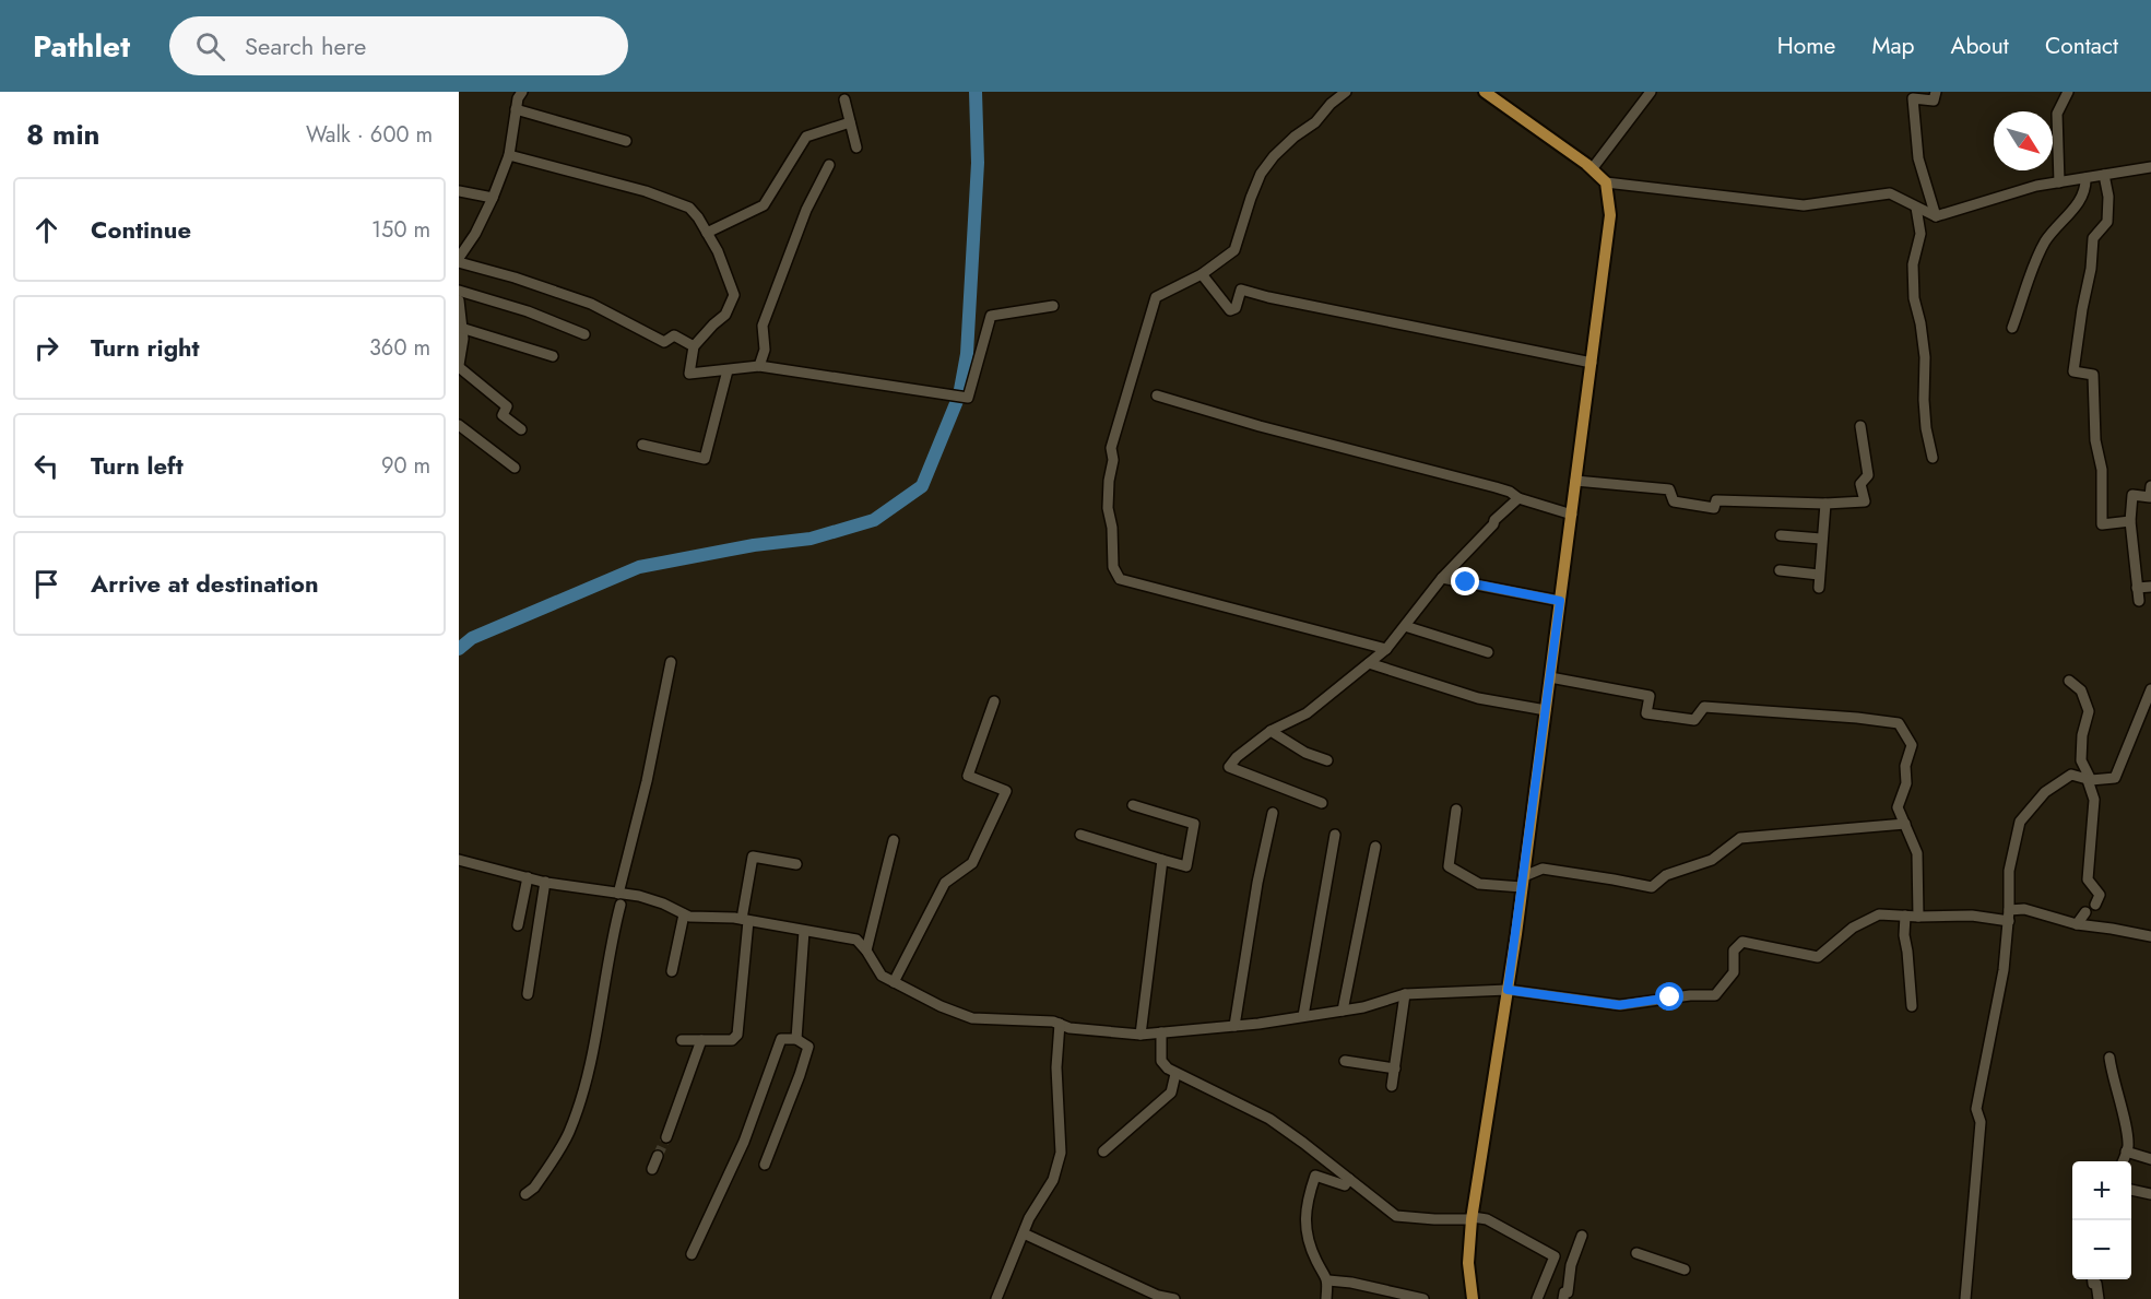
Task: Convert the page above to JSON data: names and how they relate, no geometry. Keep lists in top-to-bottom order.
{
  "north": "bottom right",
  "page": {
    "header": "Pathlet",
    "search": "Search here",
    "nav": [
      "Home",
      "Map",
      "About",
      "Contact"
    ],
    "heading": ["8 min", "Walk · 600 m"],
    "list": [
      ["Continue", "150 m"],
      ["Turn right", "360 m"],
      ["Turn left", "90 m"],
      "Arrive at destination"
    ],
    "map_buttons": ["+", "−"]
  }
}
